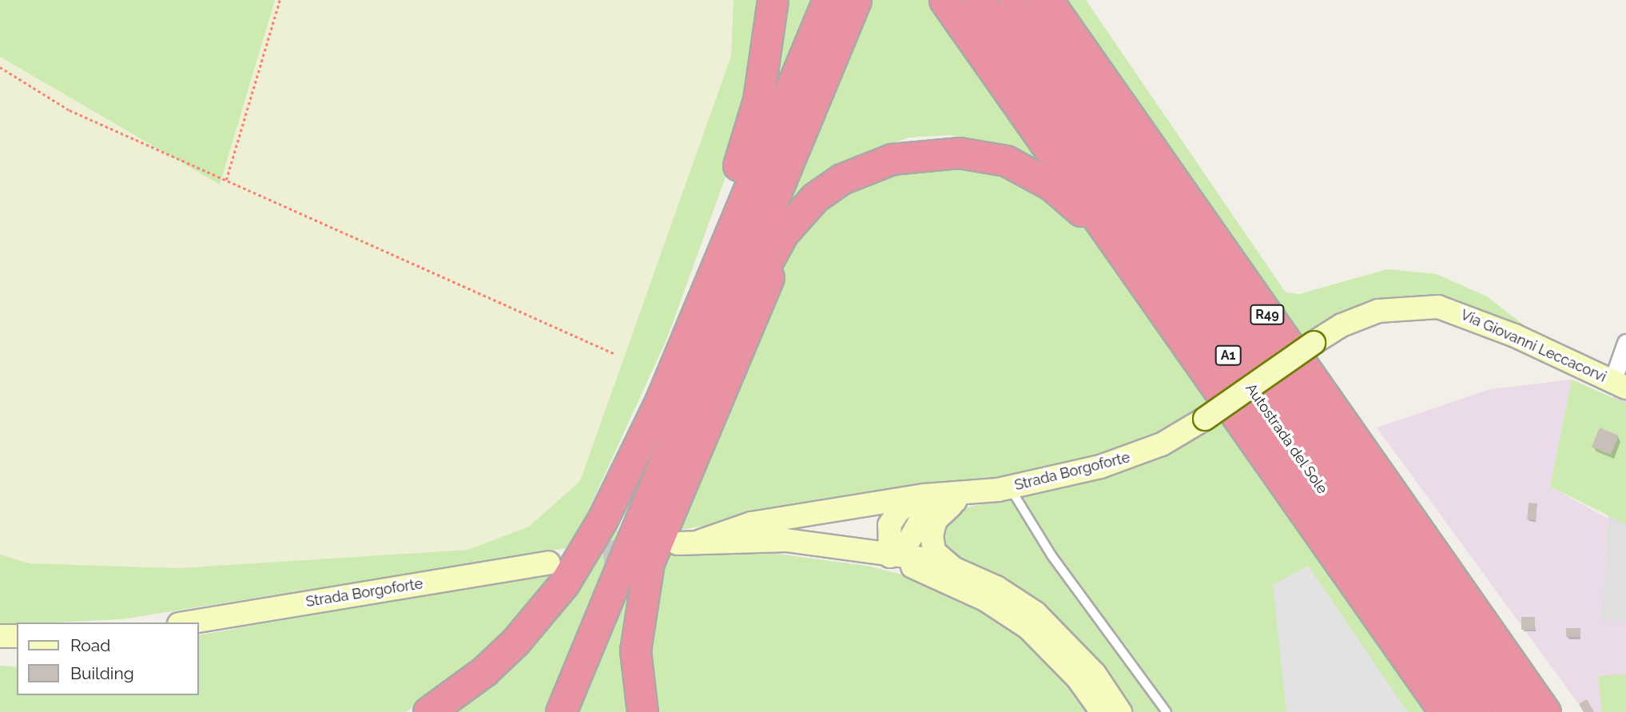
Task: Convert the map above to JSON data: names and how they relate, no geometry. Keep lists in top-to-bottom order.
{
  "streets": {
    "highway": ["R49", "A1", "Autostrada del Sole"],
    "street": ["Via Giovanni Leccacorvi", "Strada Borgoforte"]
  },
  "crossings": [
    ["Via Giovanni Leccacorvi", "Strada Borgoforte"]
  ],
  "legend": ["Road", "Building"]
}
